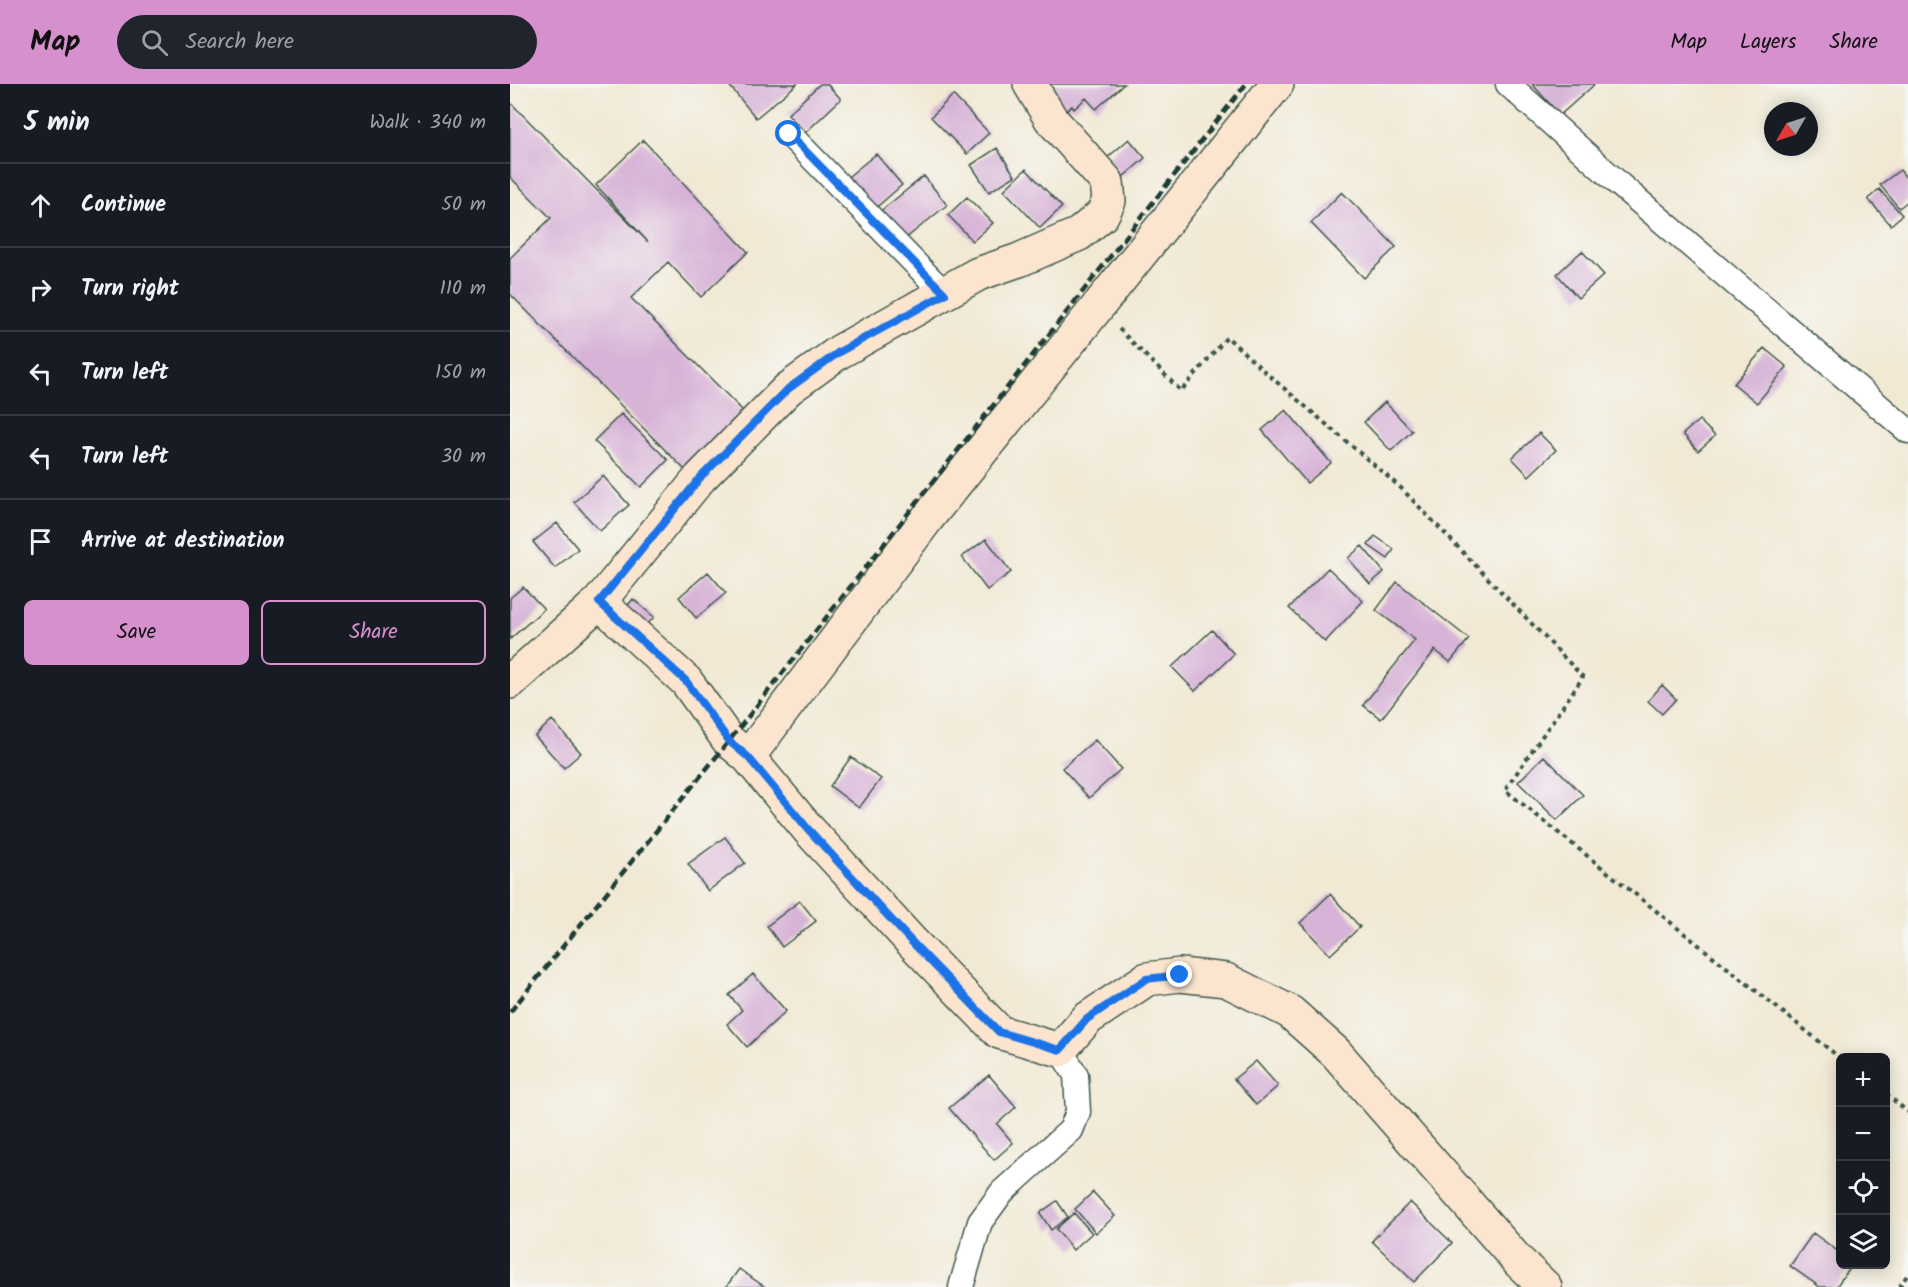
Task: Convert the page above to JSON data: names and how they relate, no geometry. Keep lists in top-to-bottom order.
{
  "north": "bottom left",
  "page": {
    "header": "Map",
    "search": "Search here",
    "nav": ["Map", "Layers", "Share"],
    "heading": ["5 min", "Walk · 340 m"],
    "list": [
      ["Continue", "50 m"],
      ["Turn right", "110 m"],
      ["Turn left", "150 m"],
      ["Turn left", "30 m"],
      "Arrive at destination"
    ],
    "buttons": ["Save", "Share"],
    "map_buttons": ["+", "−"]
  }
}
